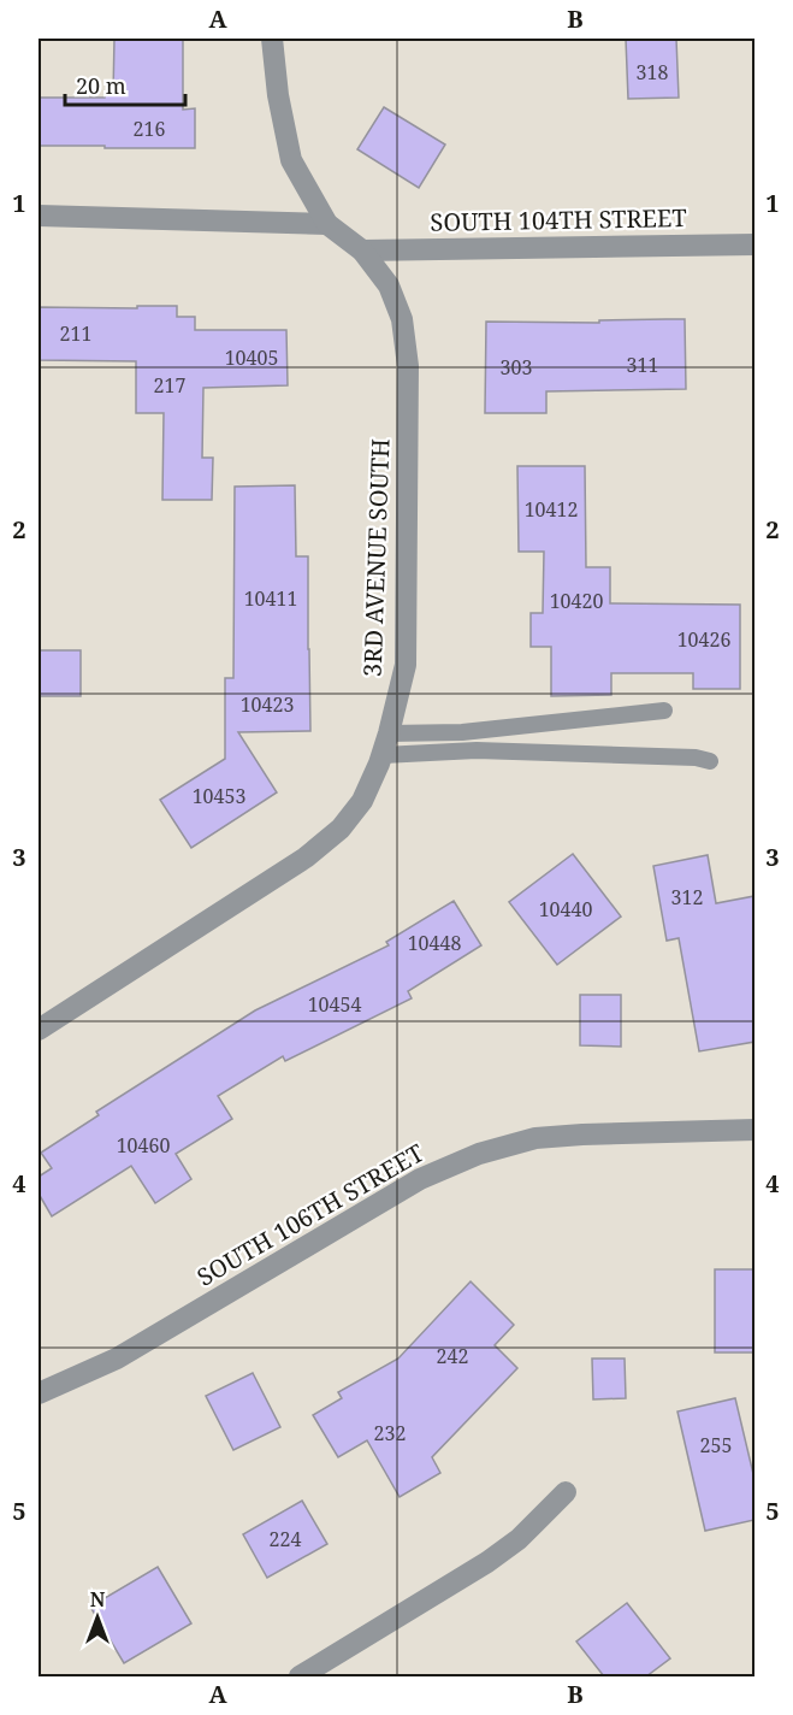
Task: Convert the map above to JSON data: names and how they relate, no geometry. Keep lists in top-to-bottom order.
{
  "streets": {
    "street": ["SOUTH 104TH STREET", "3RD AVENUE SOUTH", "SOUTH 106TH STREET"]
  },
  "crossings": [
    ["SOUTH 104TH STREET", "3RD AVENUE SOUTH"]
  ],
  "house_numbers": [
    "318",
    "216",
    "211",
    "10405",
    "311",
    "303",
    "217",
    "10412",
    "10411",
    "10420",
    "10426",
    "10423",
    "10453",
    "312",
    "10440",
    "10448",
    "10454",
    "10460",
    "242",
    "232",
    "255",
    "224"
  ],
  "scale_bar": "20 m",
  "north": "top",
  "grid": {
    "columns": ["A", "B"],
    "rows": [
      "1",
      "2",
      "3",
      "4",
      "5"
    ]
  }
}
